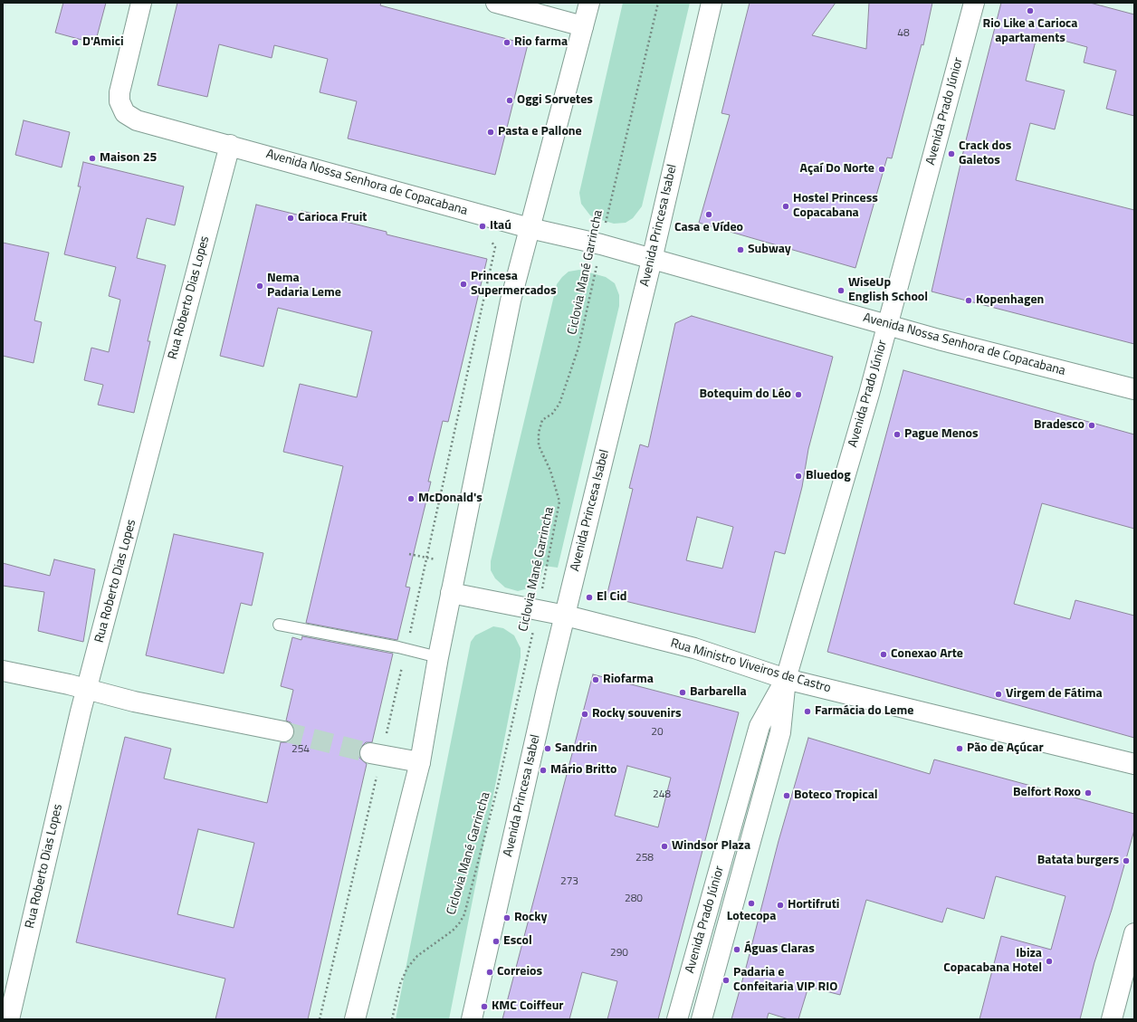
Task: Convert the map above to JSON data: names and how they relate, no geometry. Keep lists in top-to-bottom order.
{
  "streets": {
    "main road": [
      "Avenida Prado Júnior",
      "Avenida Nossa Senhora de Copacabana",
      "Avenida Princesa Isabel",
      "Rua Roberto Dias Lopes",
      "Rua Ministro Viveiros de Castro"
    ],
    "path": ["Ciclovia Mané Garrincha"]
  },
  "crossings": [
    ["Avenida Prado Júnior", "Avenida Nossa Senhora de Copacabana"],
    ["Avenida Prado Júnior", "Rua Ministro Viveiros de Castro"],
    ["Avenida Nossa Senhora de Copacabana", "Avenida Princesa Isabel"],
    ["Avenida Nossa Senhora de Copacabana", "Ciclovia Mané Garrincha"],
    ["Avenida Nossa Senhora de Copacabana", "Rua Roberto Dias Lopes"],
    ["Avenida Princesa Isabel", "Rua Ministro Viveiros de Castro"],
    ["Ciclovia Mané Garrincha", "Rua Ministro Viveiros de Castro"]
  ],
  "places": [
    "Rio Like a Carioca apartaments",
    "D'Amici",
    "Rio farma",
    "Oggi Sorvetes",
    "Pasta e Pallone",
    "Crack dos Galetos",
    "Maison 25",
    "Açaí Do Norte",
    "Hostel Princess Copacabana",
    "Casa e Vídeo",
    "Carioca Fruit",
    "Itaú",
    "Subway",
    "Princesa Supermercados",
    "Nema Padaria Leme",
    "WiseUp English School",
    "Kopenhagen",
    "Botequim do Léo",
    "Bradesco",
    "Pague Menos",
    "Bluedog",
    "McDonald's",
    "El Cid",
    "Conexao Arte",
    "Riofarma",
    "Barbarella",
    "Virgem de Fátima",
    "Farmácia do Leme",
    "Rocky souvenirs",
    "Sandrin",
    "Pão de Açúcar",
    "Mário Britto",
    "Belfort Roxo",
    "Boteco Tropical",
    "Windsor Plaza",
    "Batata burgers",
    "Lotecopa",
    "Hortifruti",
    "Rocky",
    "Escol",
    "Águas Claras",
    "Ibiza Copacabana Hotel",
    "Correios",
    "Padaria e Confeitaria VIP RIO",
    "KMC Coiffeur"
  ],
  "house_numbers": [
    "48",
    "20",
    "254",
    "248",
    "258",
    "273",
    "280",
    "290"
  ]
}
